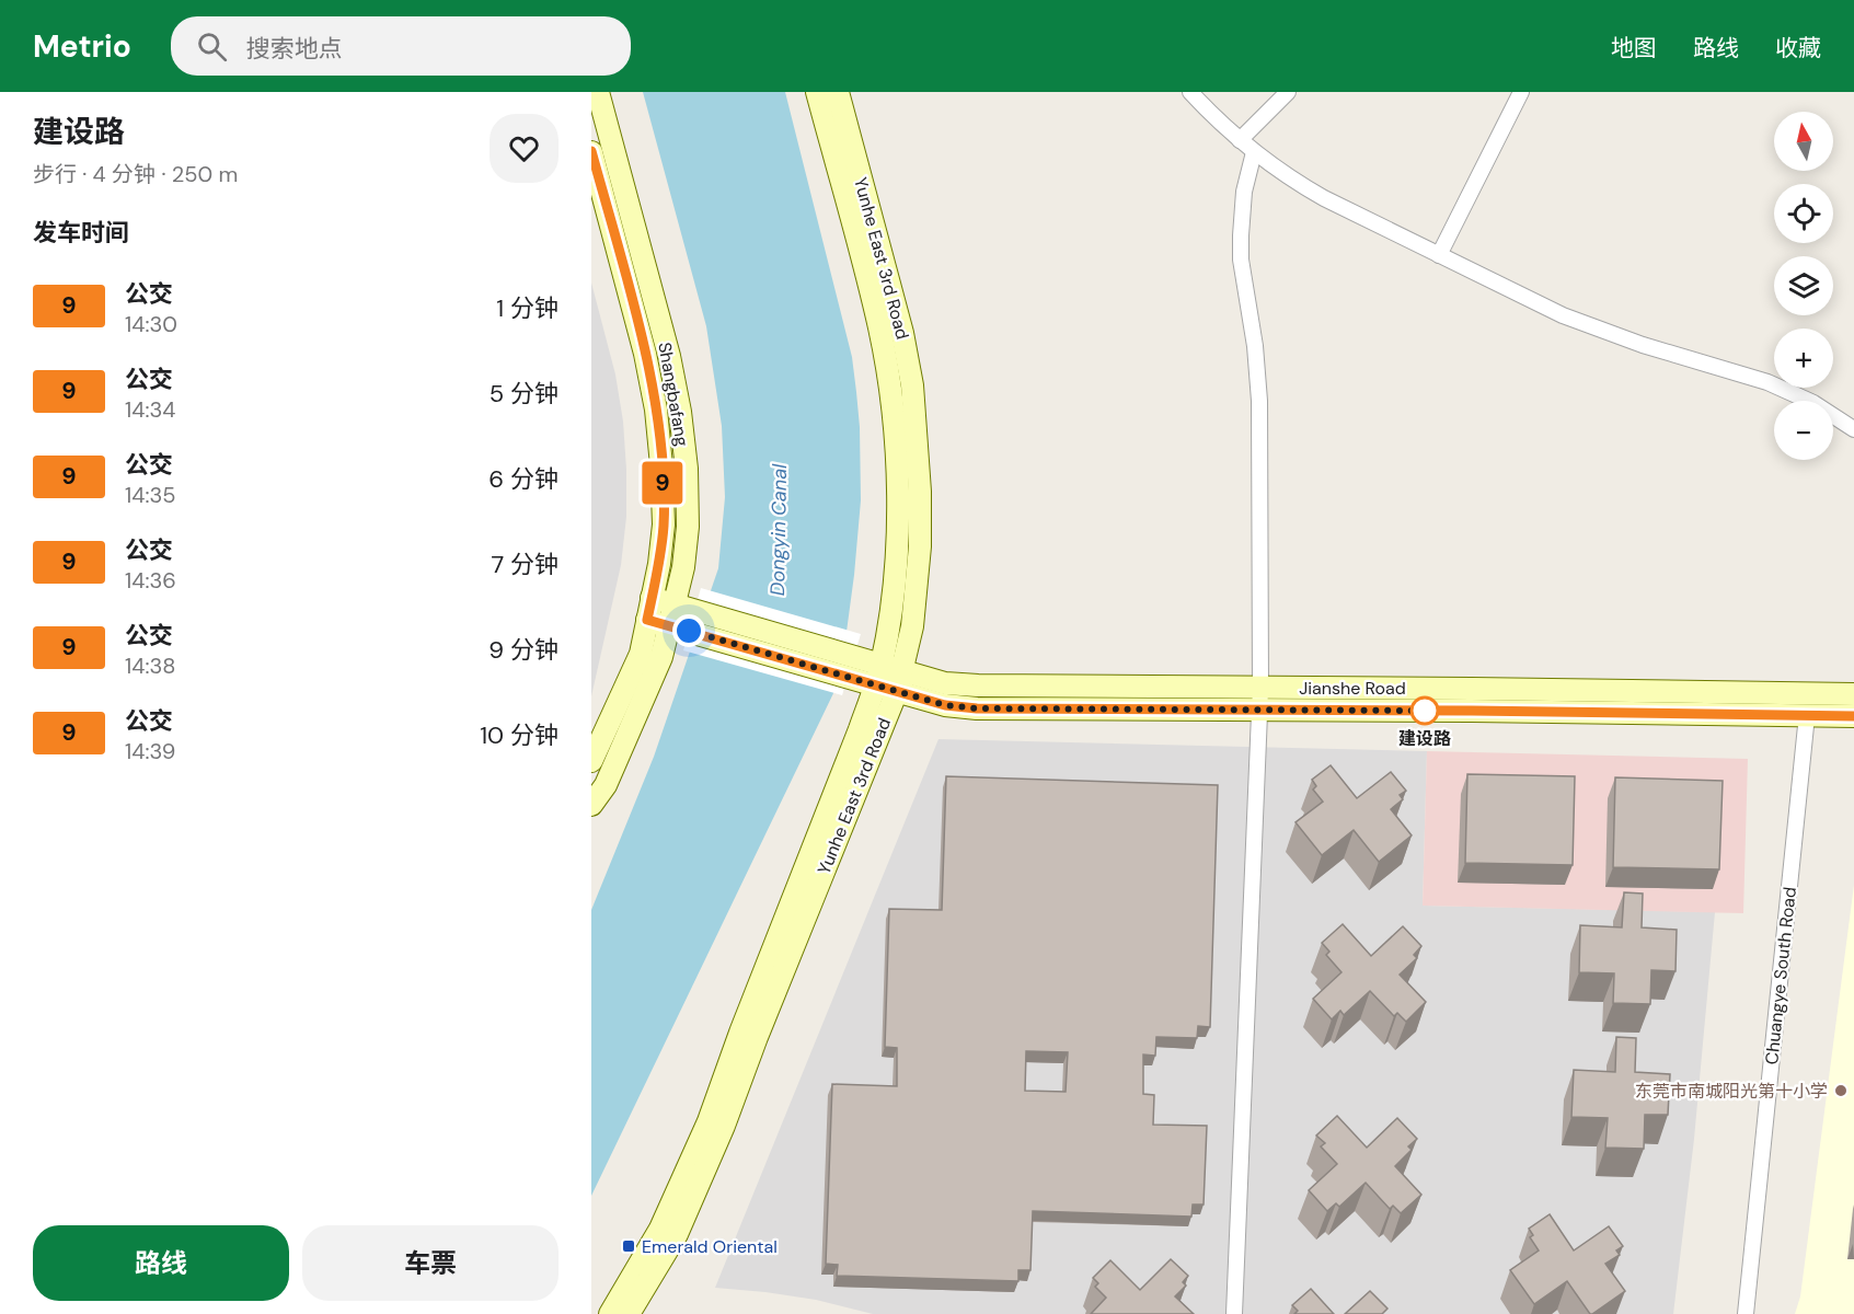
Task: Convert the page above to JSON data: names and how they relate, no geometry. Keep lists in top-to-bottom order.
{
  "streets": {
    "street": [
      "Yunhe East 3rd Road",
      "Shangbafang",
      "Jianshe Road",
      "Chuangye South Road"
    ]
  },
  "crossings": [
    ["Yunhe East 3rd Road", "Jianshe Road"],
    ["Shangbafang", "Jianshe Road"],
    ["Jianshe Road", "Chuangye South Road"]
  ],
  "water": ["Dongyin Canal"],
  "places": {
    "other": ["建设路", "东莞市南城阳光第十小学"],
    "transit": ["Emerald Oriental"]
  },
  "lines": ["bus line 9"],
  "north": "top",
  "page": {
    "header": "Metrio",
    "search": "搜索地点",
    "nav": ["地图", "路线", "收藏"],
    "heading": [
      ["建设路", "步行 · 4 分钟 · 250 m"],
      "发车时间"
    ],
    "on_map": "9",
    "map_buttons": ["+", "−"],
    "list": [
      {
        "mark": "9",
        "name": "公交",
        "note": "14:30",
        "value": "1 分钟"
      },
      {
        "mark": "9",
        "name": "公交",
        "note": "14:34",
        "value": "5 分钟"
      },
      {
        "mark": "9",
        "name": "公交",
        "note": "14:35",
        "value": "6 分钟"
      },
      {
        "mark": "9",
        "name": "公交",
        "note": "14:36",
        "value": "7 分钟"
      },
      {
        "mark": "9",
        "name": "公交",
        "note": "14:38",
        "value": "9 分钟"
      },
      {
        "mark": "9",
        "name": "公交",
        "note": "14:39",
        "value": "10 分钟"
      }
    ],
    "buttons": ["路线", "车票"]
  }
}
